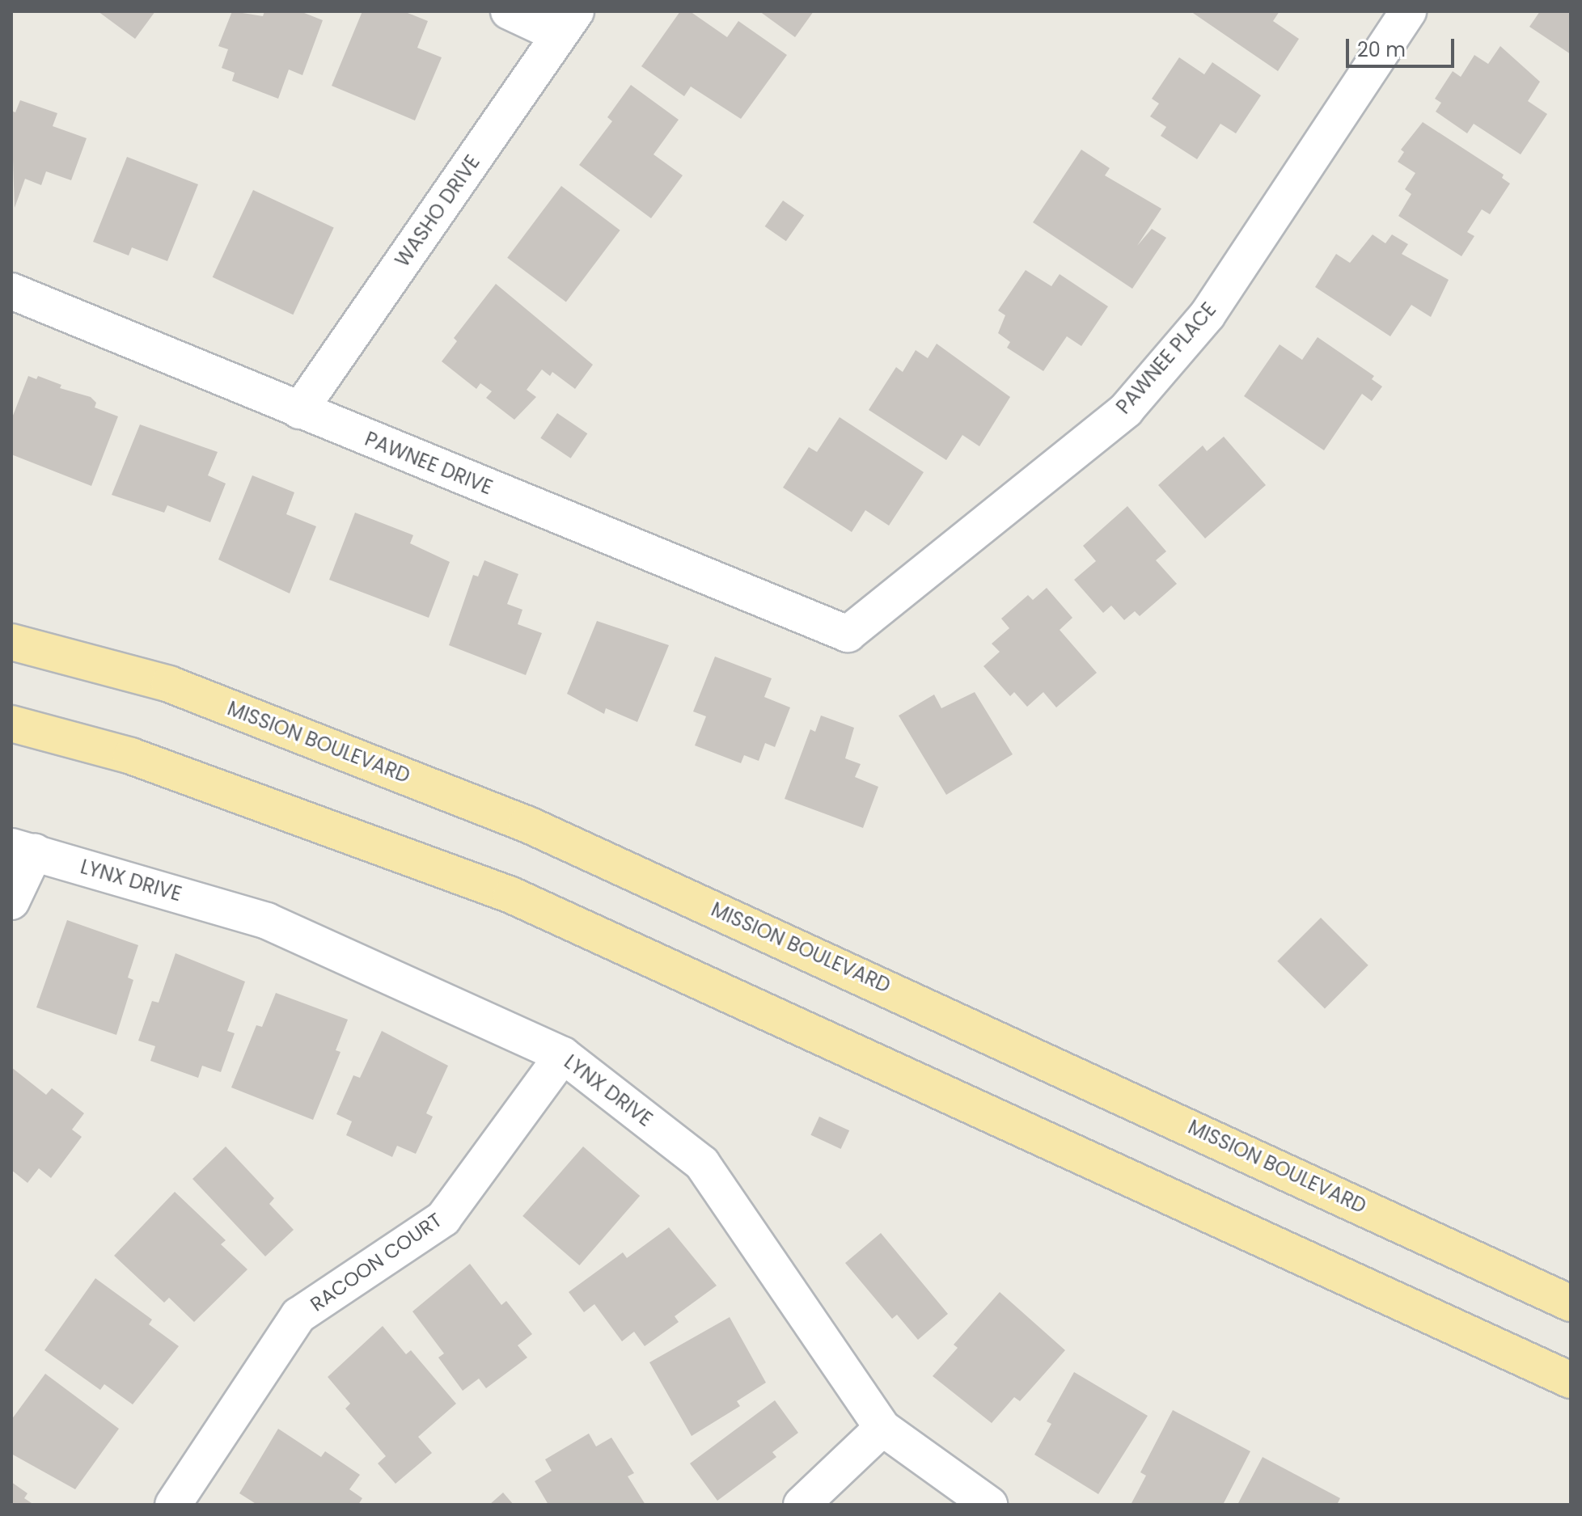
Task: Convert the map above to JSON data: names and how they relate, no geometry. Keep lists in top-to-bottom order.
{
  "streets": {
    "main road": ["MISSION BOULEVARD"],
    "street": [
      "WASHO DRIVE",
      "PAWNEE PLACE",
      "PAWNEE DRIVE",
      "LYNX DRIVE",
      "RACOON COURT"
    ]
  },
  "crossings": [
    ["WASHO DRIVE", "PAWNEE DRIVE"],
    ["PAWNEE PLACE", "PAWNEE DRIVE"],
    ["LYNX DRIVE", "RACOON COURT"]
  ],
  "scale_bar": "20 m"
}
